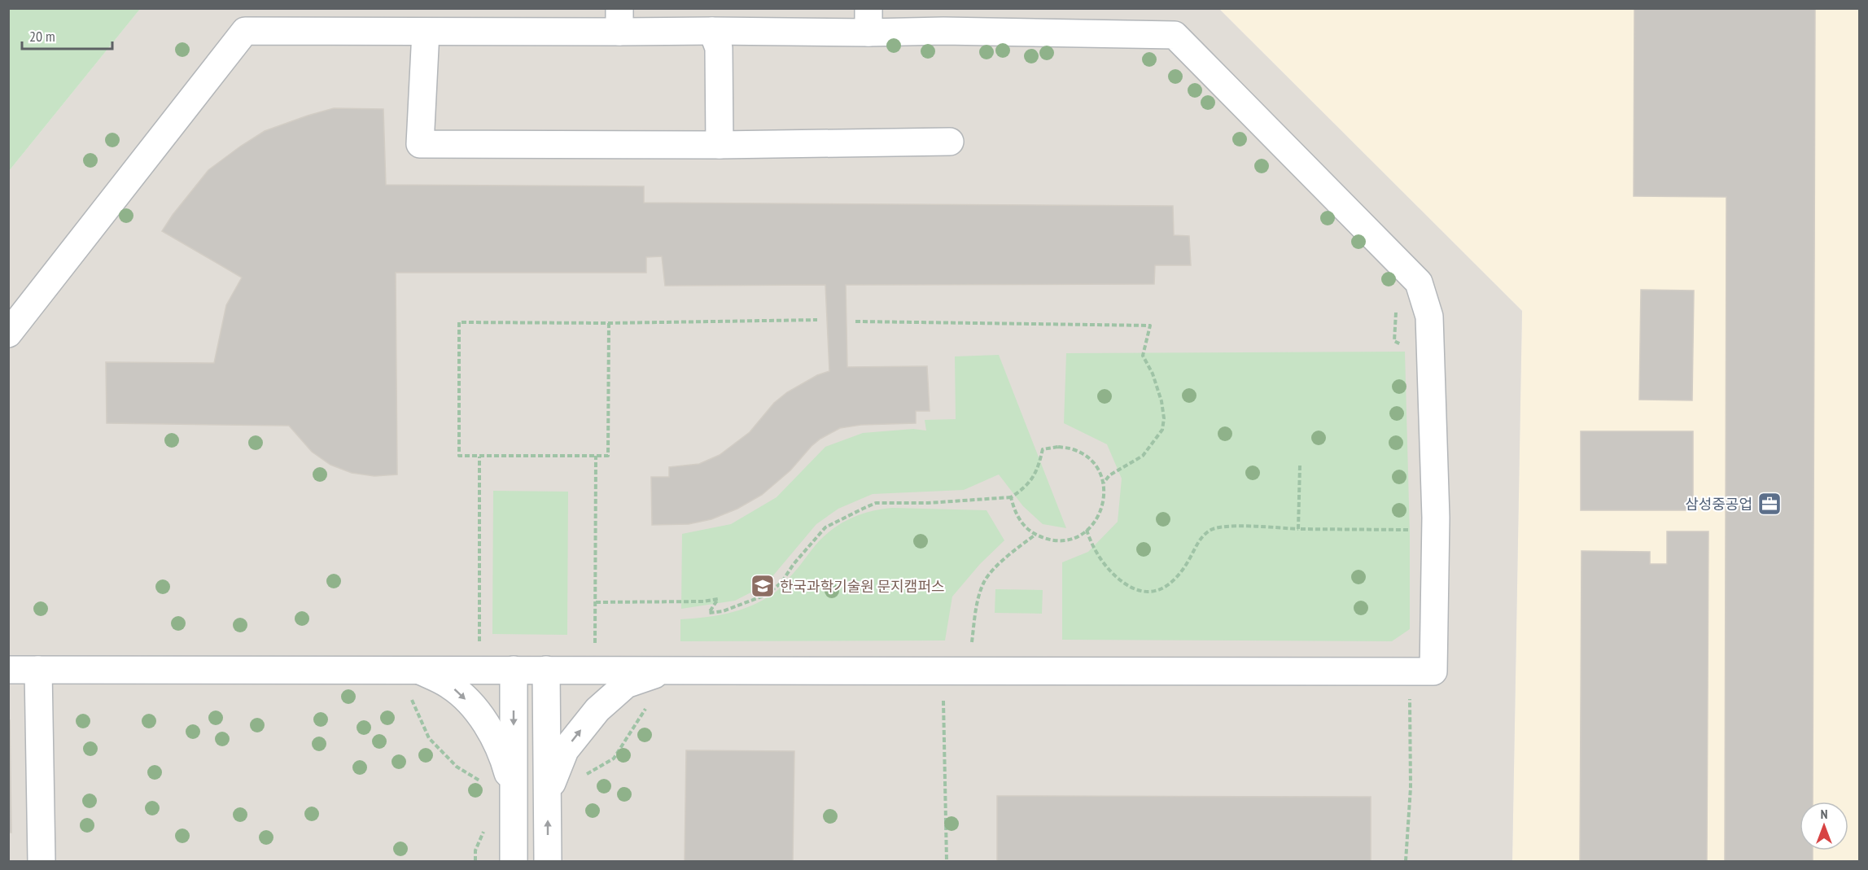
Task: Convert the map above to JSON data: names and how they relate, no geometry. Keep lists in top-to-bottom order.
{
  "places": {
    "office": ["삼성중공업"],
    "school or university": ["한국과학기술원 문지캠퍼스"]
  },
  "scale_bar": "20 m",
  "north": "top"
}
